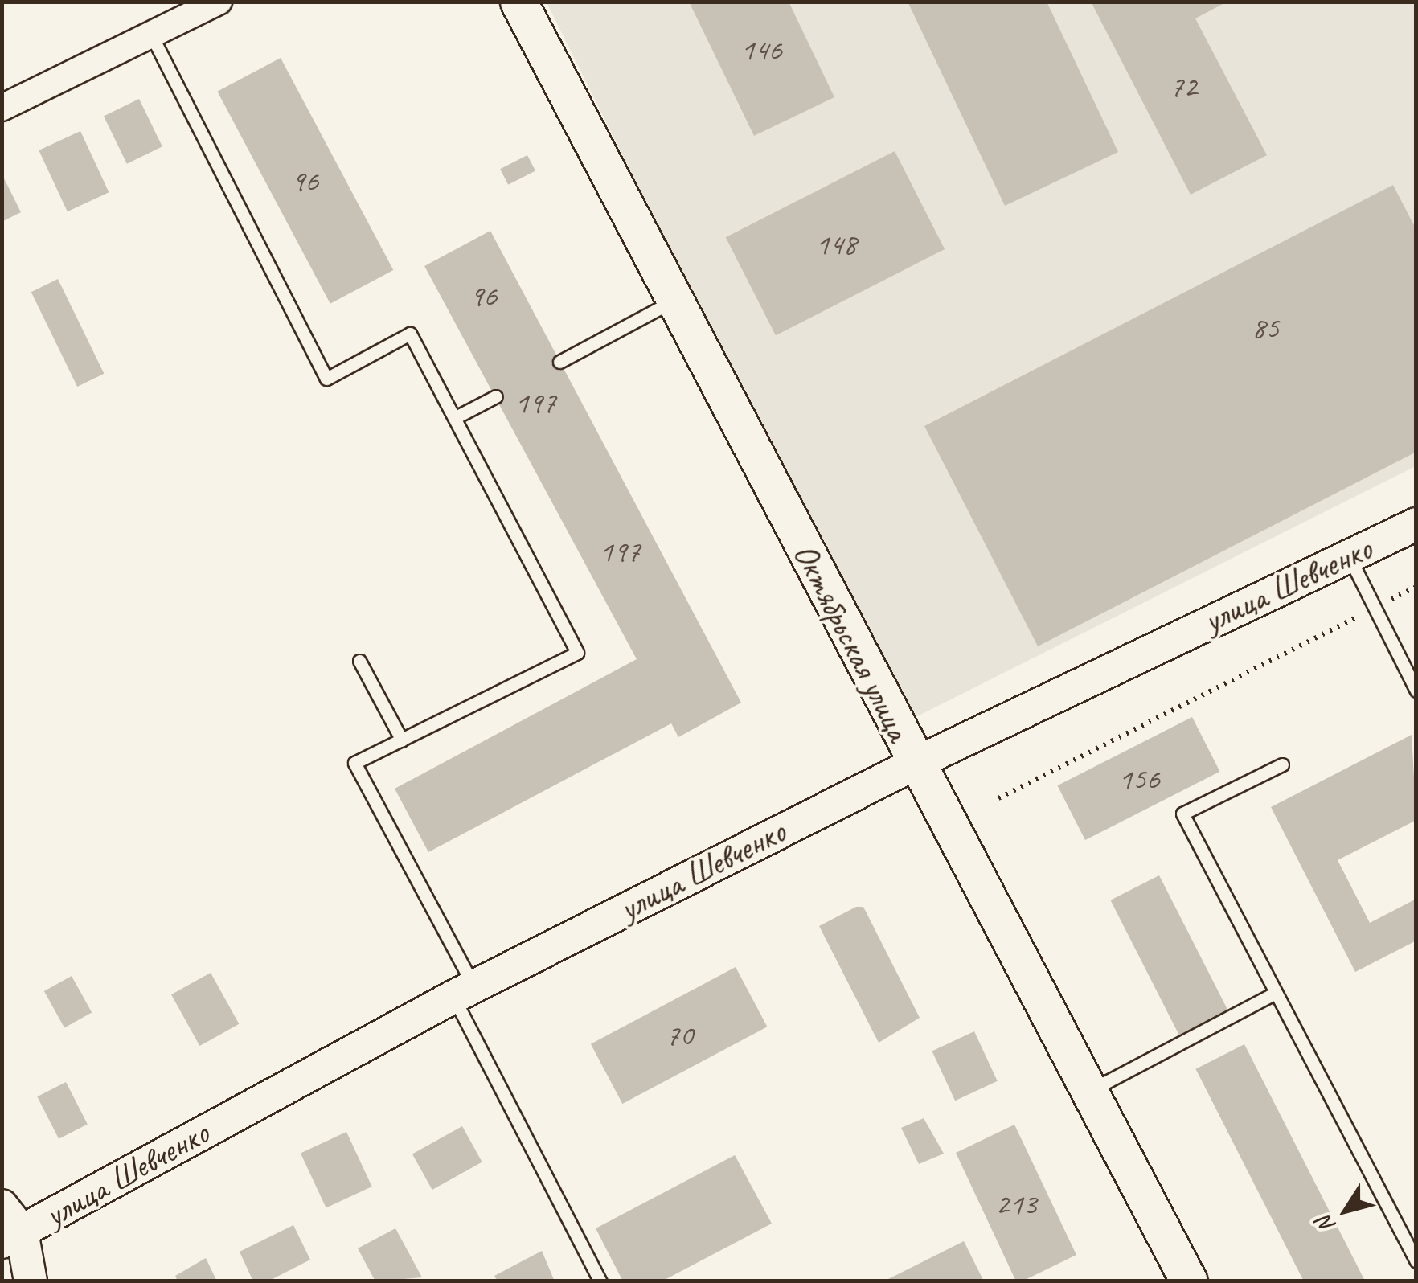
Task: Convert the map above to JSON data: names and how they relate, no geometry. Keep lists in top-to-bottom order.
{
  "streets": {
    "main road": ["Октябрьская улица"],
    "street": ["улица Шевченко"]
  },
  "crossings": [
    ["улица Шевченко", "Октябрьская улица"]
  ],
  "house_numbers": [
    "146",
    "72",
    "96",
    "148",
    "96",
    "85",
    "197",
    "197",
    "156",
    "70",
    "213"
  ],
  "north": "bottom left"
}
